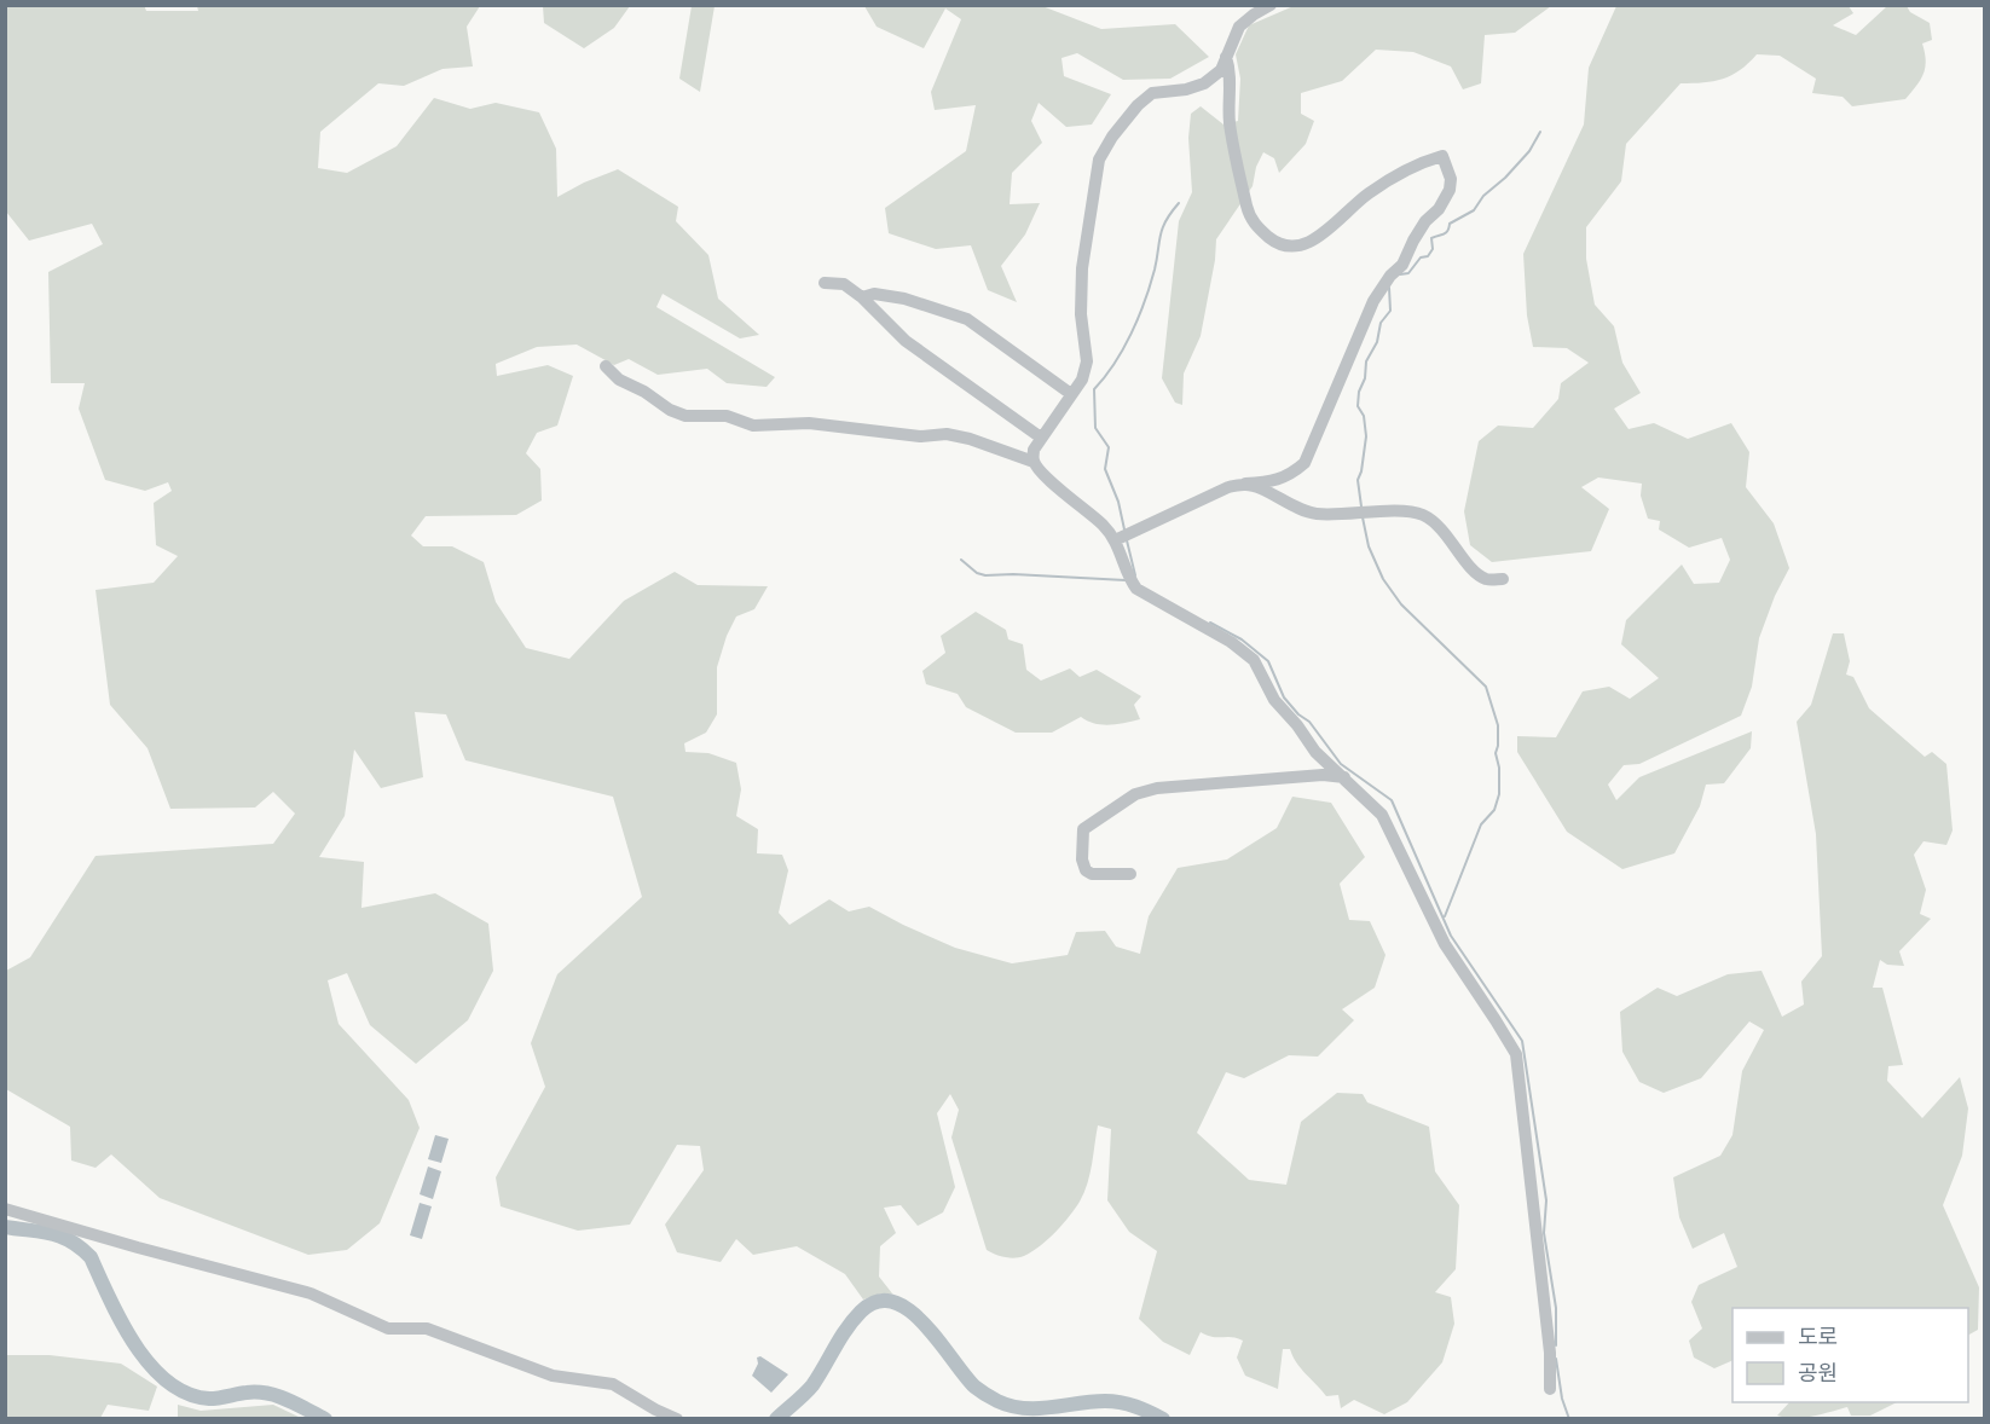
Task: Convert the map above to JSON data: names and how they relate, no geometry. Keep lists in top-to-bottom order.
{
  "legend": ["도로", "공원"]
}
